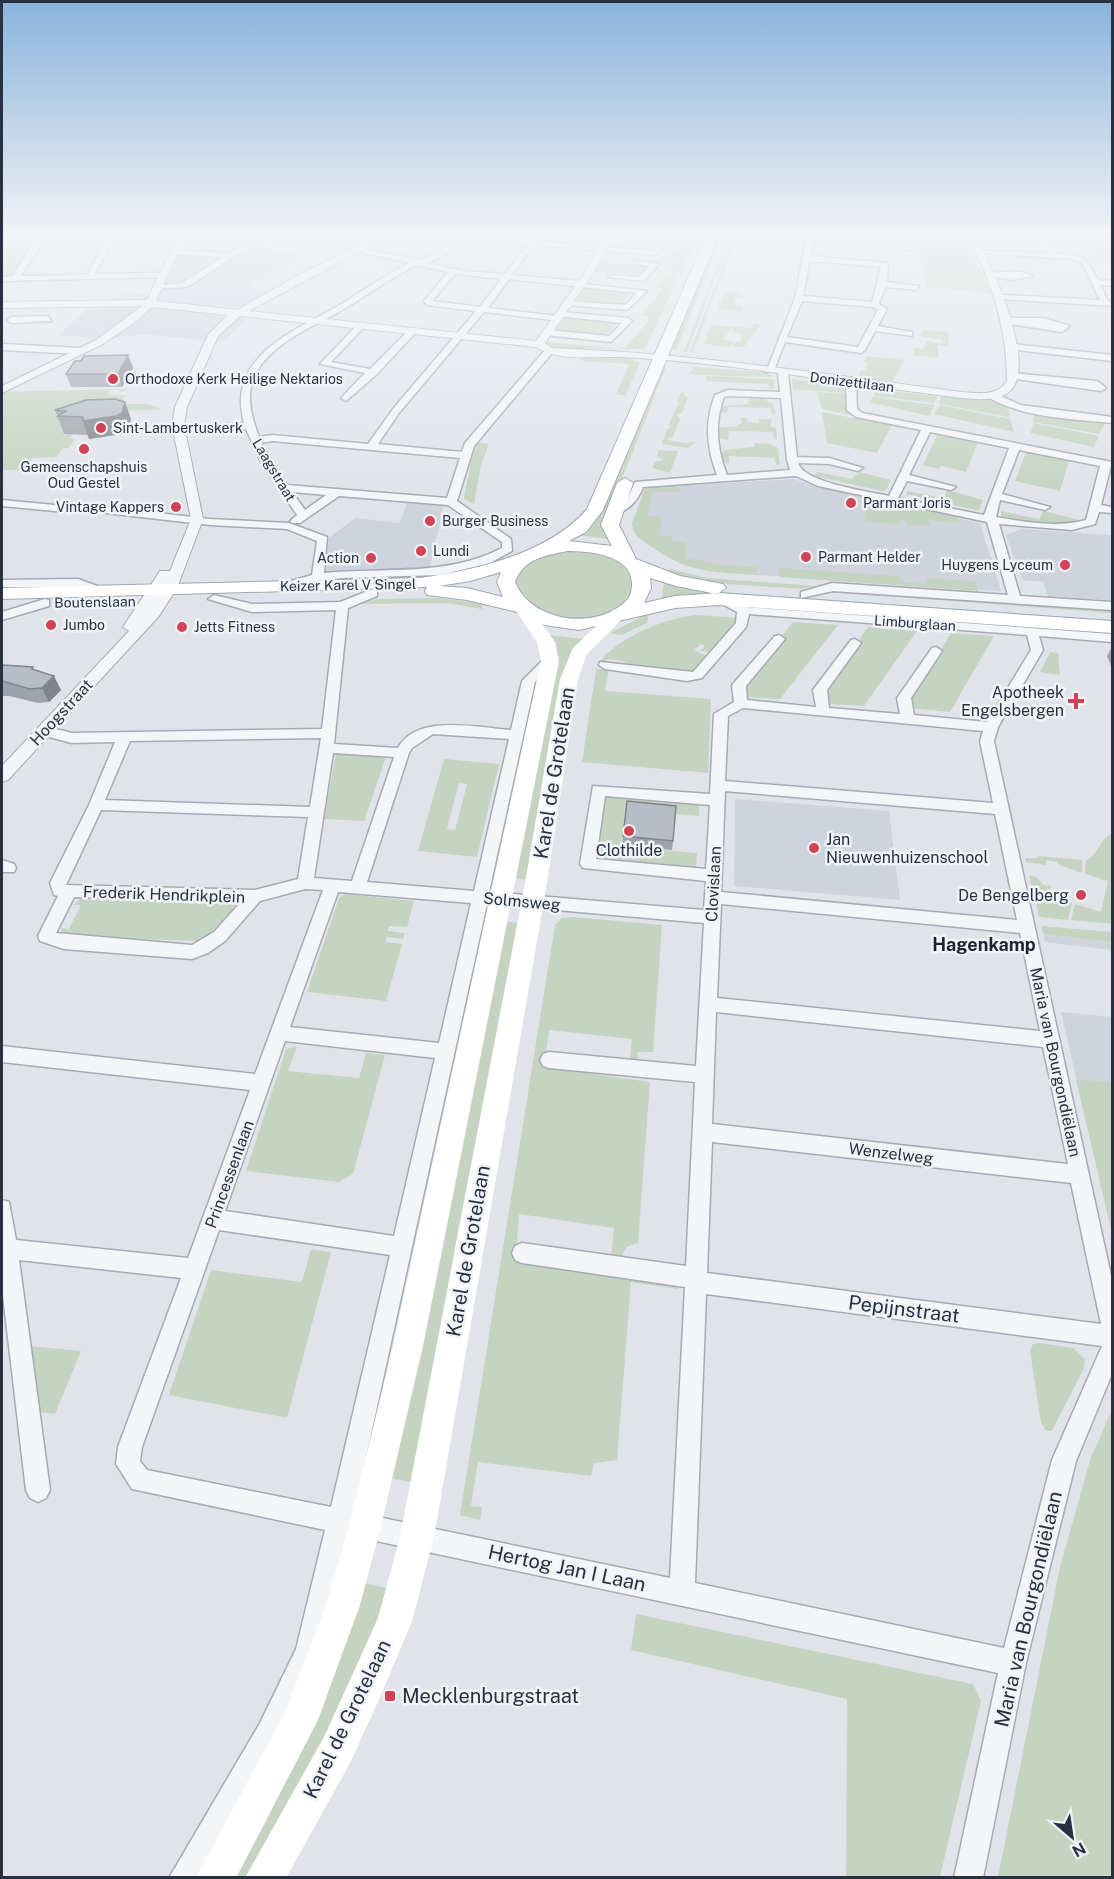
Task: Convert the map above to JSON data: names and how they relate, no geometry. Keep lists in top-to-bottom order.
{
  "streets": {
    "main road": [
      "Keizer Karel V Singel",
      "Boutenslaan",
      "Limburglaan",
      "Karel de Grotelaan"
    ],
    "street": [
      "Donizettilaan",
      "Laagstraat",
      "Hoogstraat",
      "Clovislaan",
      "Frederik Hendrikplein",
      "Solmsweg",
      "Maria van Bourgondiëlaan",
      "Wenzelweg",
      "Princessenlaan",
      "Pepijnstraat",
      "Hertog Jan I Laan"
    ]
  },
  "crossings": [
    ["Keizer Karel V Singel", "Boutenslaan"],
    ["Keizer Karel V Singel", "Limburglaan"],
    ["Keizer Karel V Singel", "Hoogstraat"],
    ["Keizer Karel V Singel", "Karel de Grotelaan"],
    ["Boutenslaan", "Hoogstraat"],
    ["Limburglaan", "Karel de Grotelaan"],
    ["Limburglaan", "Maria van Bourgondiëlaan"],
    ["Karel de Grotelaan", "Solmsweg"],
    ["Karel de Grotelaan", "Hertog Jan I Laan"],
    ["Clovislaan", "Solmsweg"],
    ["Clovislaan", "Wenzelweg"],
    ["Clovislaan", "Pepijnstraat"],
    ["Clovislaan", "Hertog Jan I Laan"],
    ["Frederik Hendrikplein", "Solmsweg"],
    ["Frederik Hendrikplein", "Princessenlaan"],
    ["Solmsweg", "Princessenlaan"],
    ["Maria van Bourgondiëlaan", "Wenzelweg"],
    ["Maria van Bourgondiëlaan", "Hertog Jan I Laan"],
    ["Princessenlaan", "Hertog Jan I Laan"]
  ],
  "districts": ["Hagenkamp"],
  "places": {
    "other": [
      "Orthodoxe Kerk Heilige Nektarios",
      "Sint-Lambertuskerk",
      "Gemeenschapshuis Oud Gestel",
      "Parmant Joris",
      "Vintage Kappers",
      "Burger Business",
      "Lundi",
      "Parmant Helder",
      "Action",
      "Huygens Lyceum",
      "Jumbo",
      "Jetts Fitness",
      "Clothilde",
      "Jan Nieuwenhuizenschool",
      "De Bengelberg"
    ],
    "health": ["Apotheek Engelsbergen"],
    "transit": ["Mecklenburgstraat"]
  },
  "north": "bottom right"
}
